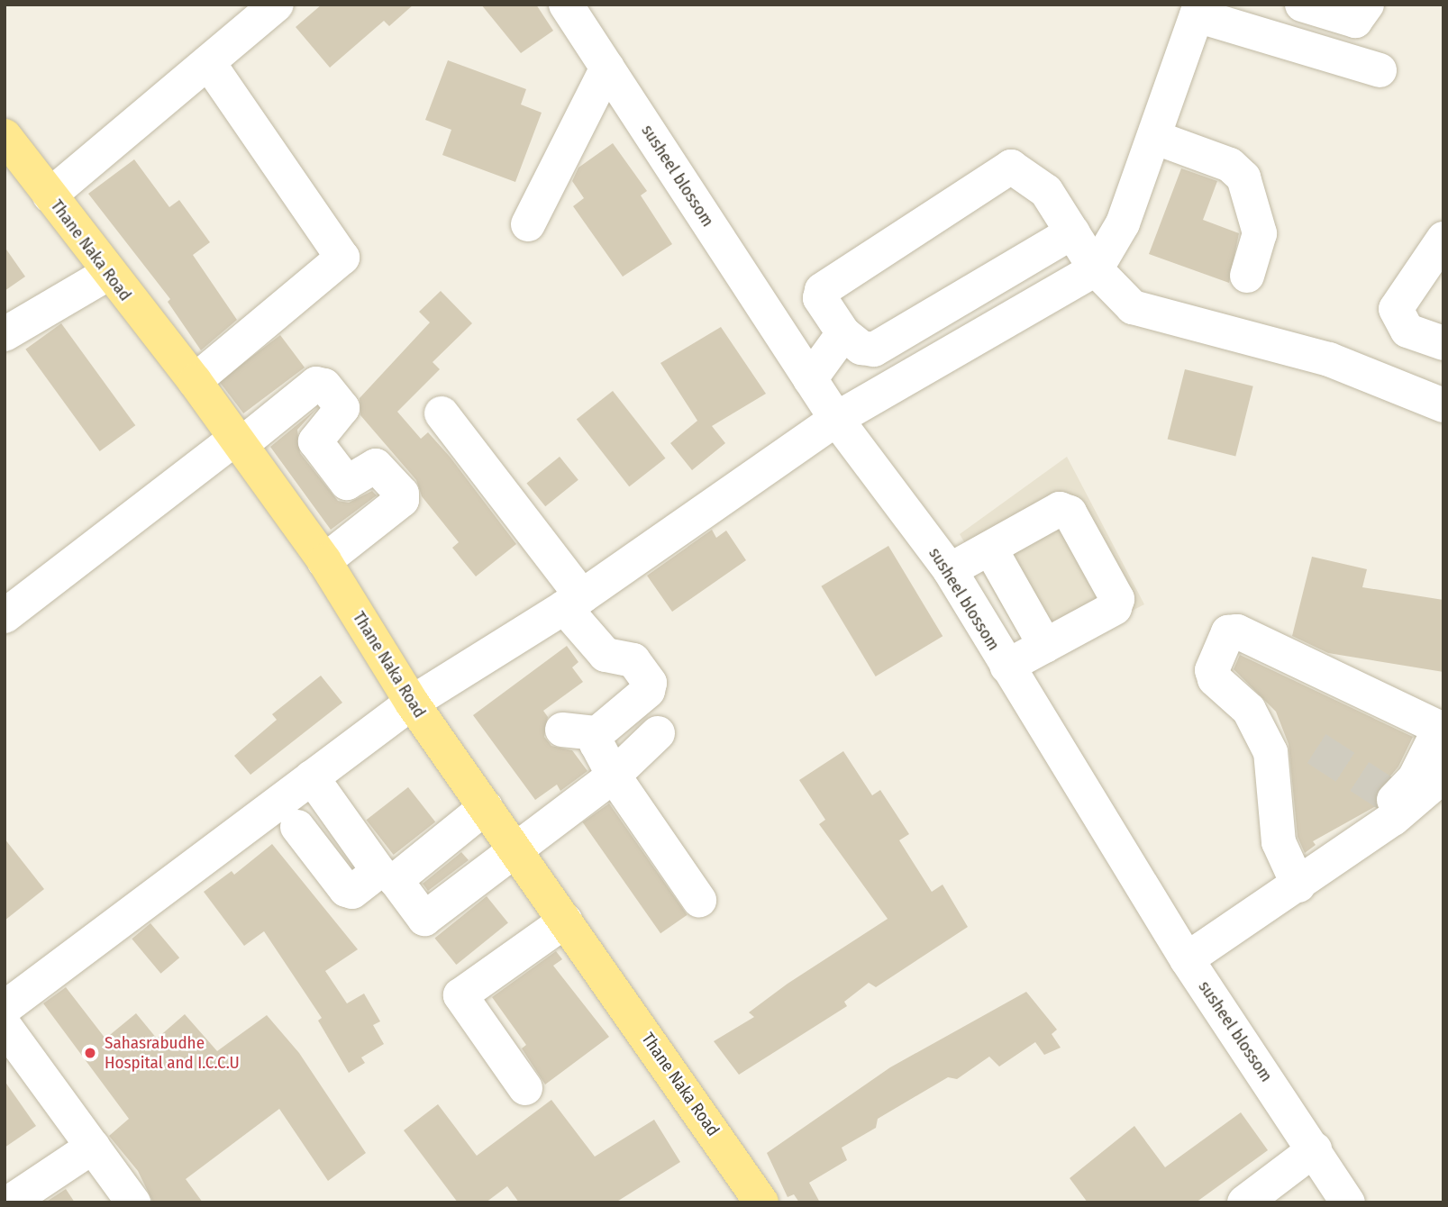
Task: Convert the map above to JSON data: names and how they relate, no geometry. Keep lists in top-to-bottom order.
{
  "streets": {
    "main road": ["Thane Naka Road"],
    "street": ["susheel blossom"]
  },
  "places": ["Sahasrabudhe Hospital and I.C.C.U"]
}
